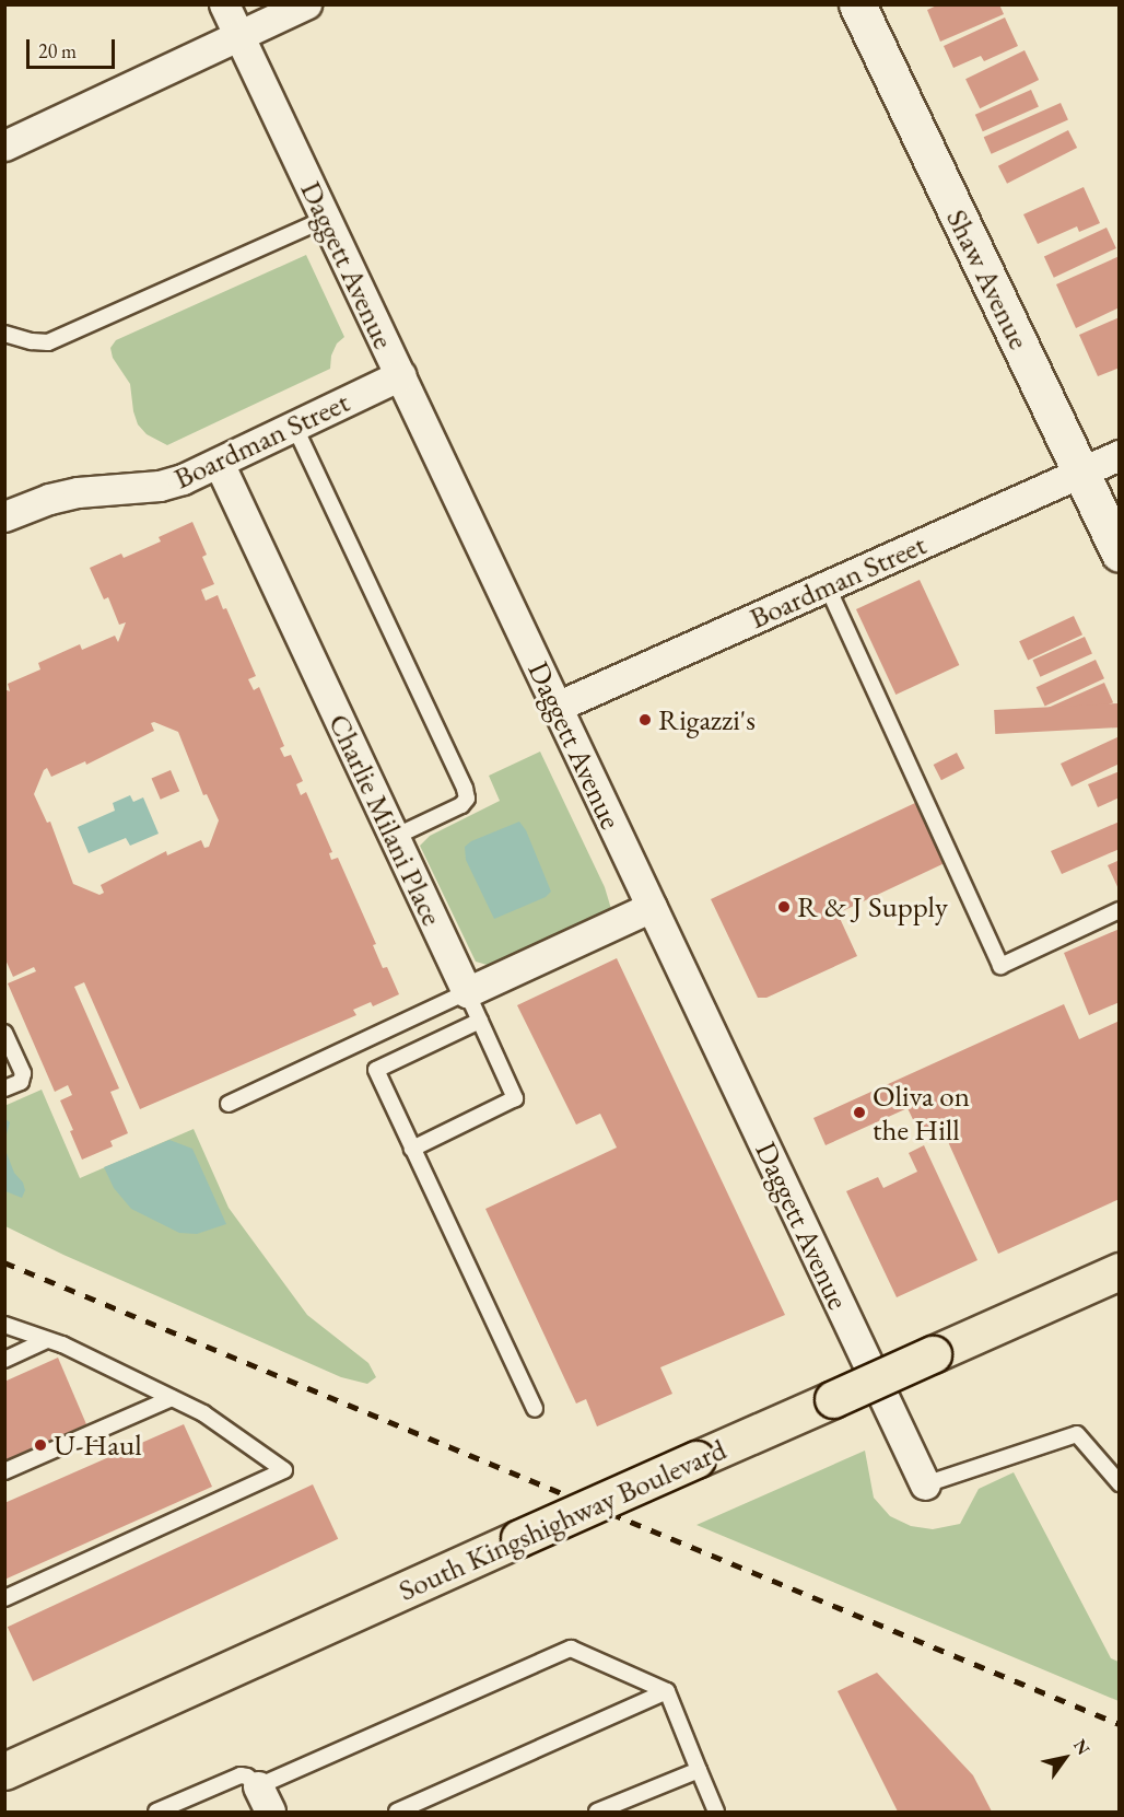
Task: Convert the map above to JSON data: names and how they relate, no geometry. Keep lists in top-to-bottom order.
{
  "streets": {
    "main road": ["South Kingshighway Boulevard"],
    "street": [
      "Daggett Avenue",
      "Shaw Avenue",
      "Boardman Street",
      "Charlie Milani Place"
    ]
  },
  "crossings": [
    ["Daggett Avenue", "Boardman Street"],
    ["Shaw Avenue", "Boardman Street"],
    ["Boardman Street", "Charlie Milani Place"]
  ],
  "places": [
    "Rigazzi's",
    "R & J Supply",
    "Oliva on the Hill",
    "U-Haul"
  ],
  "scale_bar": "20 m",
  "north": "top right"
}
